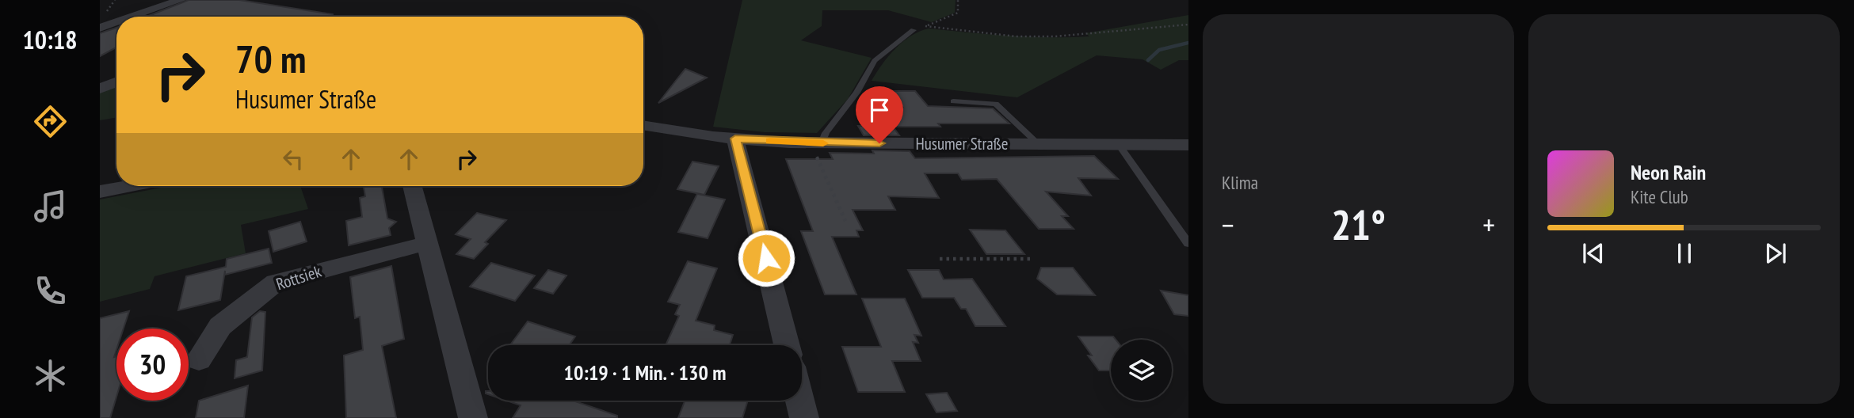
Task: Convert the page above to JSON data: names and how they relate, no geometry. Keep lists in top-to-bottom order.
{
  "streets": {
    "street": ["Husumer Straße", "Rottsiek"]
  },
  "page": {
    "tabs": "10:18",
    "tile": "Klima",
    "turn": ["70 m", "Husumer Straße"],
    "song": ["Neon Rain", "Kite Club"],
    "heat": ["−", "21°", "+"],
    "limit": "30",
    "trip": "10:19 · 1 Min. · 130 m"
  }
}
